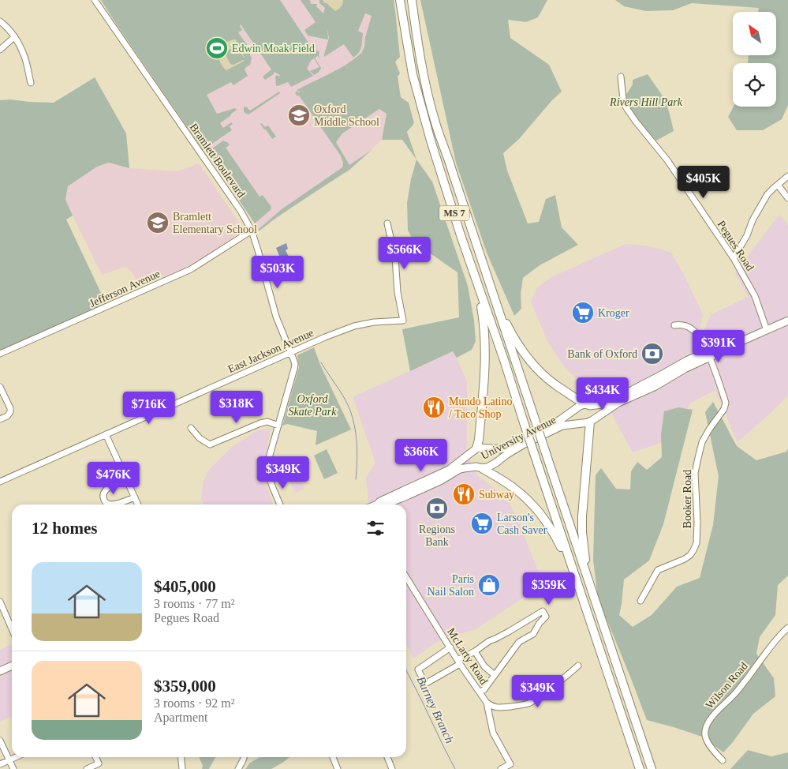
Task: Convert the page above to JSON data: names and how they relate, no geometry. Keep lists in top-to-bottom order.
{
  "streets": {
    "highway": ["MS 7"],
    "main road": ["University Avenue"],
    "street": [
      "Bramlett Boulevard",
      "Pegues Road",
      "Jefferson Avenue",
      "East Jackson Avenue",
      "Booker Road",
      "McLarty Road",
      "Wilson Road"
    ]
  },
  "crossings": [
    ["Bramlett Boulevard", "Jefferson Avenue"],
    ["Bramlett Boulevard", "East Jackson Avenue"],
    ["Pegues Road", "University Avenue"],
    ["University Avenue", "Booker Road"]
  ],
  "water": ["Burney Branch"],
  "parks": ["Rivers Hill Park", "Oxford Skate Park"],
  "places": {
    "sports": ["Edwin Moak Field"],
    "school or university": ["Oxford Middle School", "Bramlett Elementary School"],
    "supermarket": ["Kroger", "Larson's Cash Saver"],
    "bank": ["Bank of Oxford", "Regions Bank"],
    "restaurant": ["Mundo Latino / Taco Shop", "Subway"],
    "shop": ["Paris Nail Salon"]
  },
  "north": "top left",
  "page": {
    "price": [
      "$405K",
      "$566K",
      "$503K",
      "$391K",
      "$434K",
      "$318K",
      "$716K",
      "$366K",
      "$349K",
      "$476K",
      "$359K",
      "$349K"
    ],
    "heading": "12 homes",
    "list": [
      {
        "name": "$405,000",
        "note": "3 rooms · 77 m² · Pegues Road"
      },
      {
        "name": "$359,000",
        "note": "3 rooms · 92 m² · Apartment"
      }
    ]
  }
}
